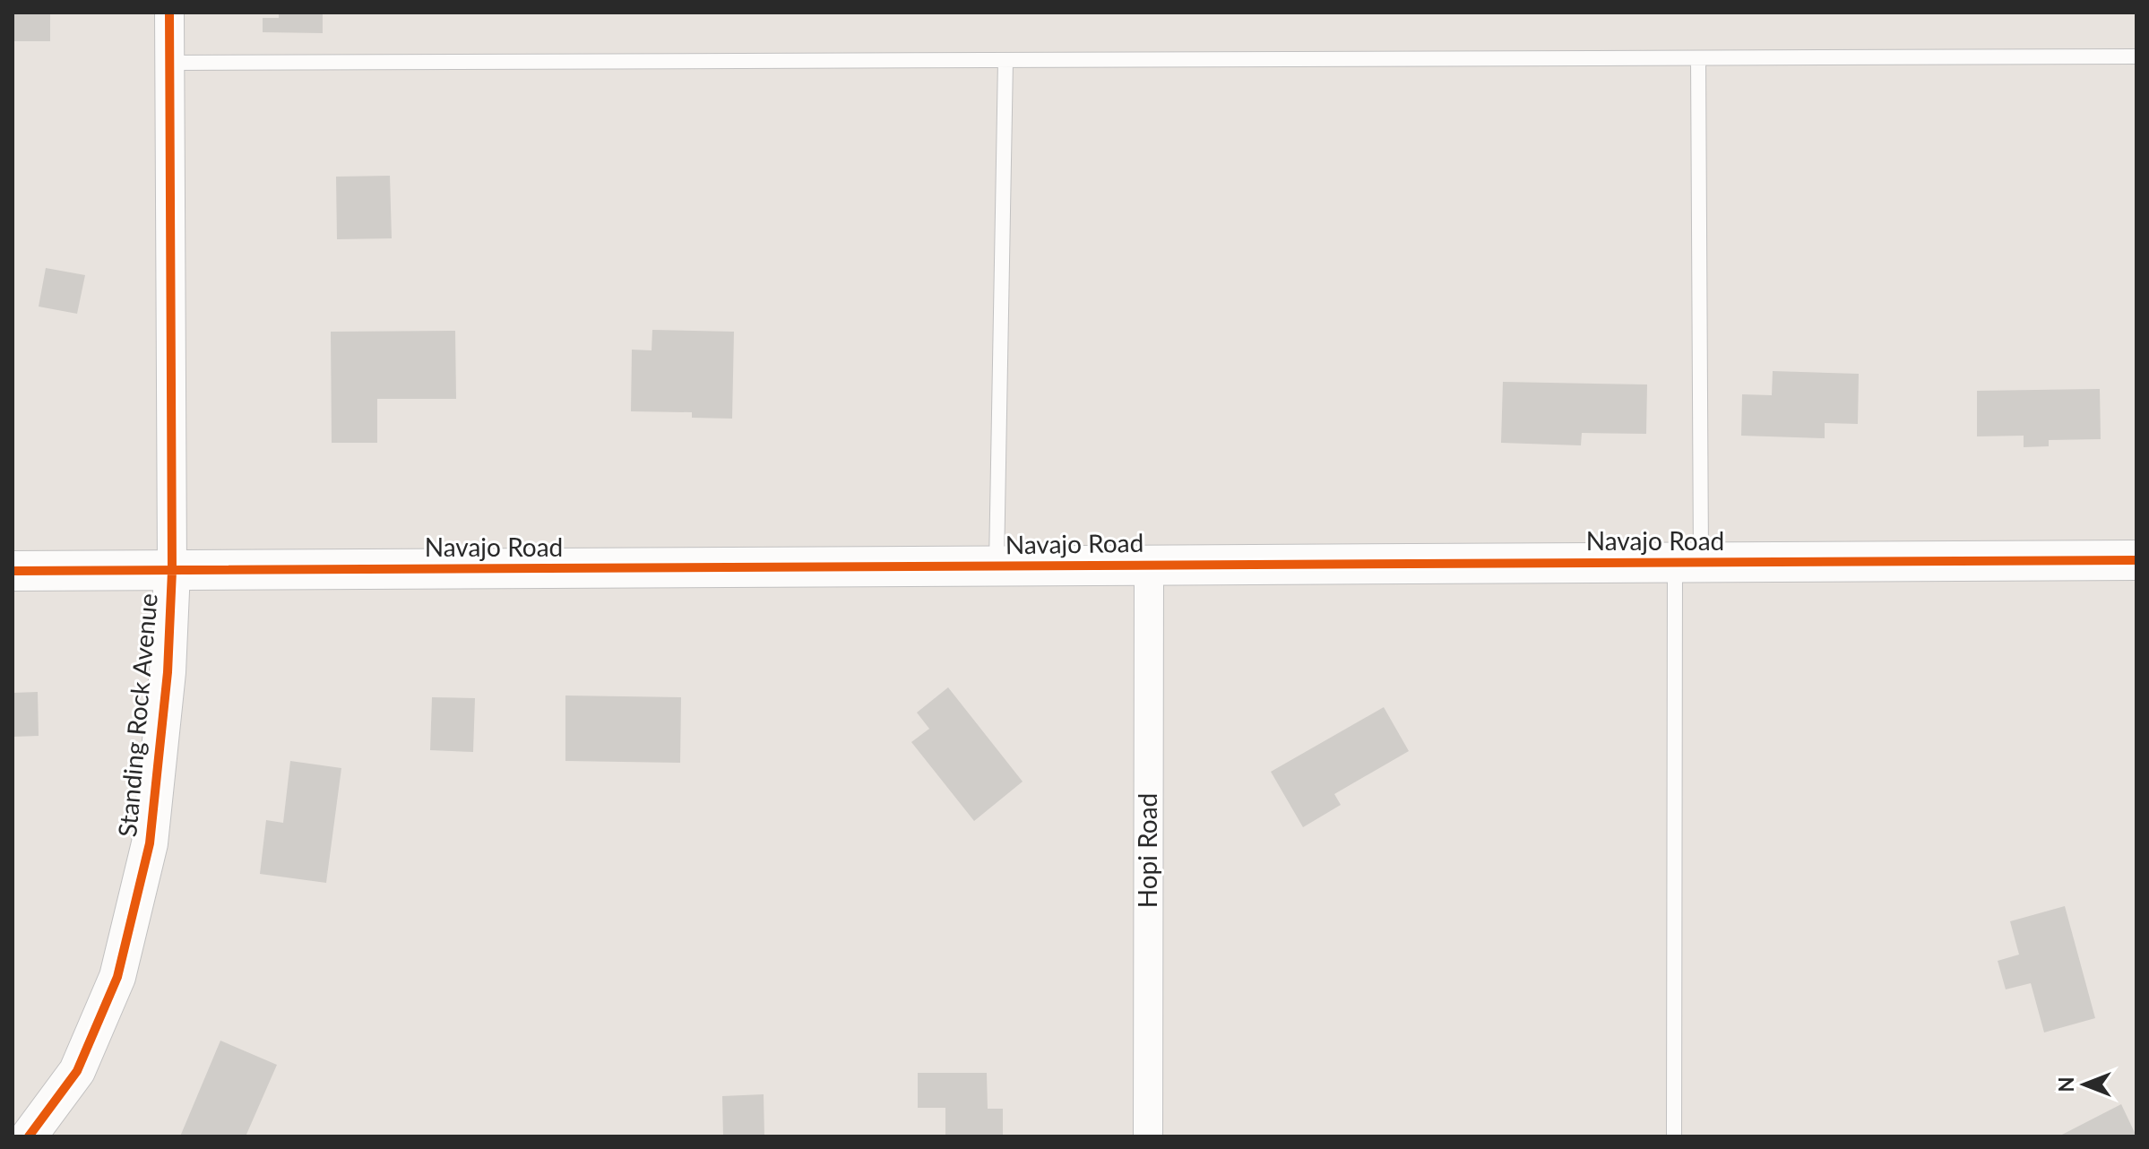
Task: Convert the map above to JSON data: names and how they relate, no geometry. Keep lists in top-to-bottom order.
{
  "streets": {
    "main road": ["Navajo Road"],
    "street": ["Standing Rock Avenue", "Hopi Road"]
  },
  "crossings": [
    ["Navajo Road", "Standing Rock Avenue"],
    ["Navajo Road", "Hopi Road"]
  ],
  "north": "left"
}
